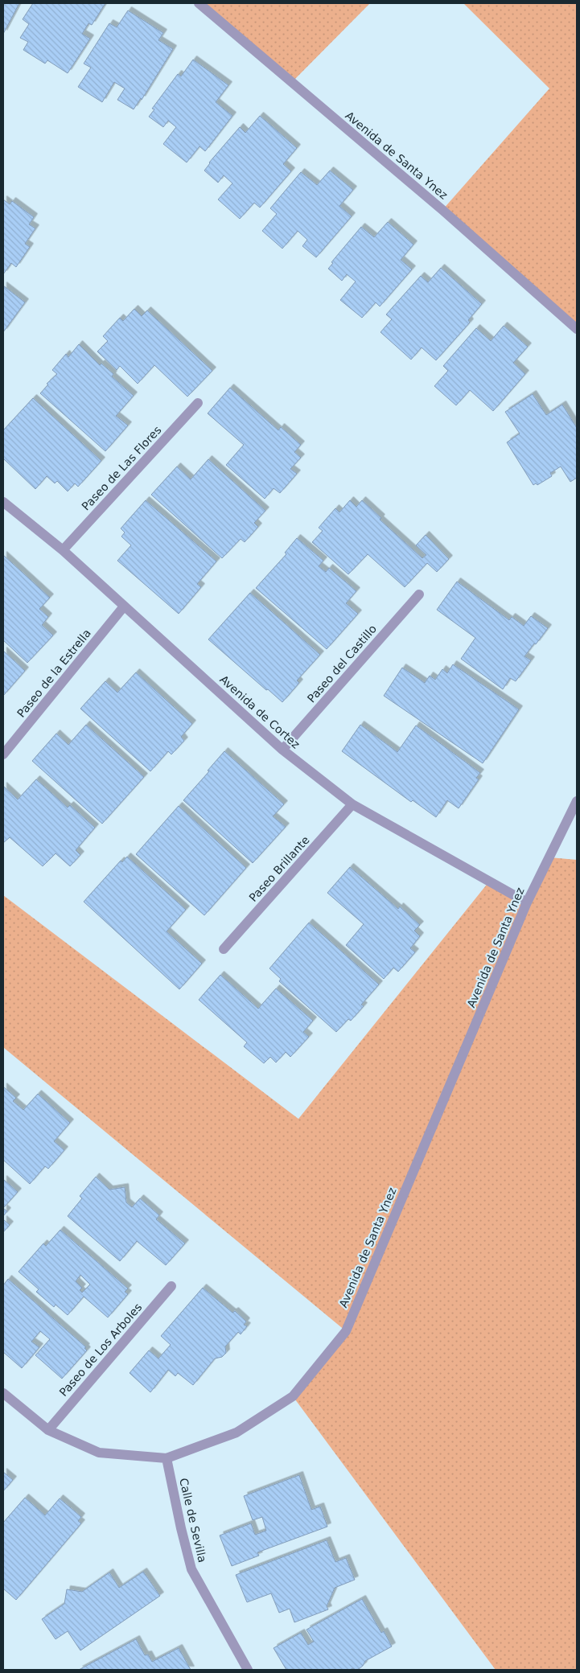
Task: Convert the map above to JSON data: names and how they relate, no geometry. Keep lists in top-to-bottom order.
{
  "streets": {
    "street": [
      "Avenida de Santa Ynez",
      "Paseo de Las Flores",
      "Paseo del Castillo",
      "Paseo de la Estrella",
      "Avenida de Cortez",
      "Paseo Brillante",
      "Paseo de Los Arboles",
      "Calle de Sevilla"
    ]
  },
  "crossings": [
    ["Avenida de Santa Ynez", "Avenida de Cortez"],
    ["Avenida de Santa Ynez", "Paseo de Los Arboles"],
    ["Avenida de Santa Ynez", "Calle de Sevilla"],
    ["Paseo de Las Flores", "Avenida de Cortez"],
    ["Paseo del Castillo", "Avenida de Cortez"],
    ["Paseo de la Estrella", "Avenida de Cortez"],
    ["Avenida de Cortez", "Paseo Brillante"]
  ]
}
